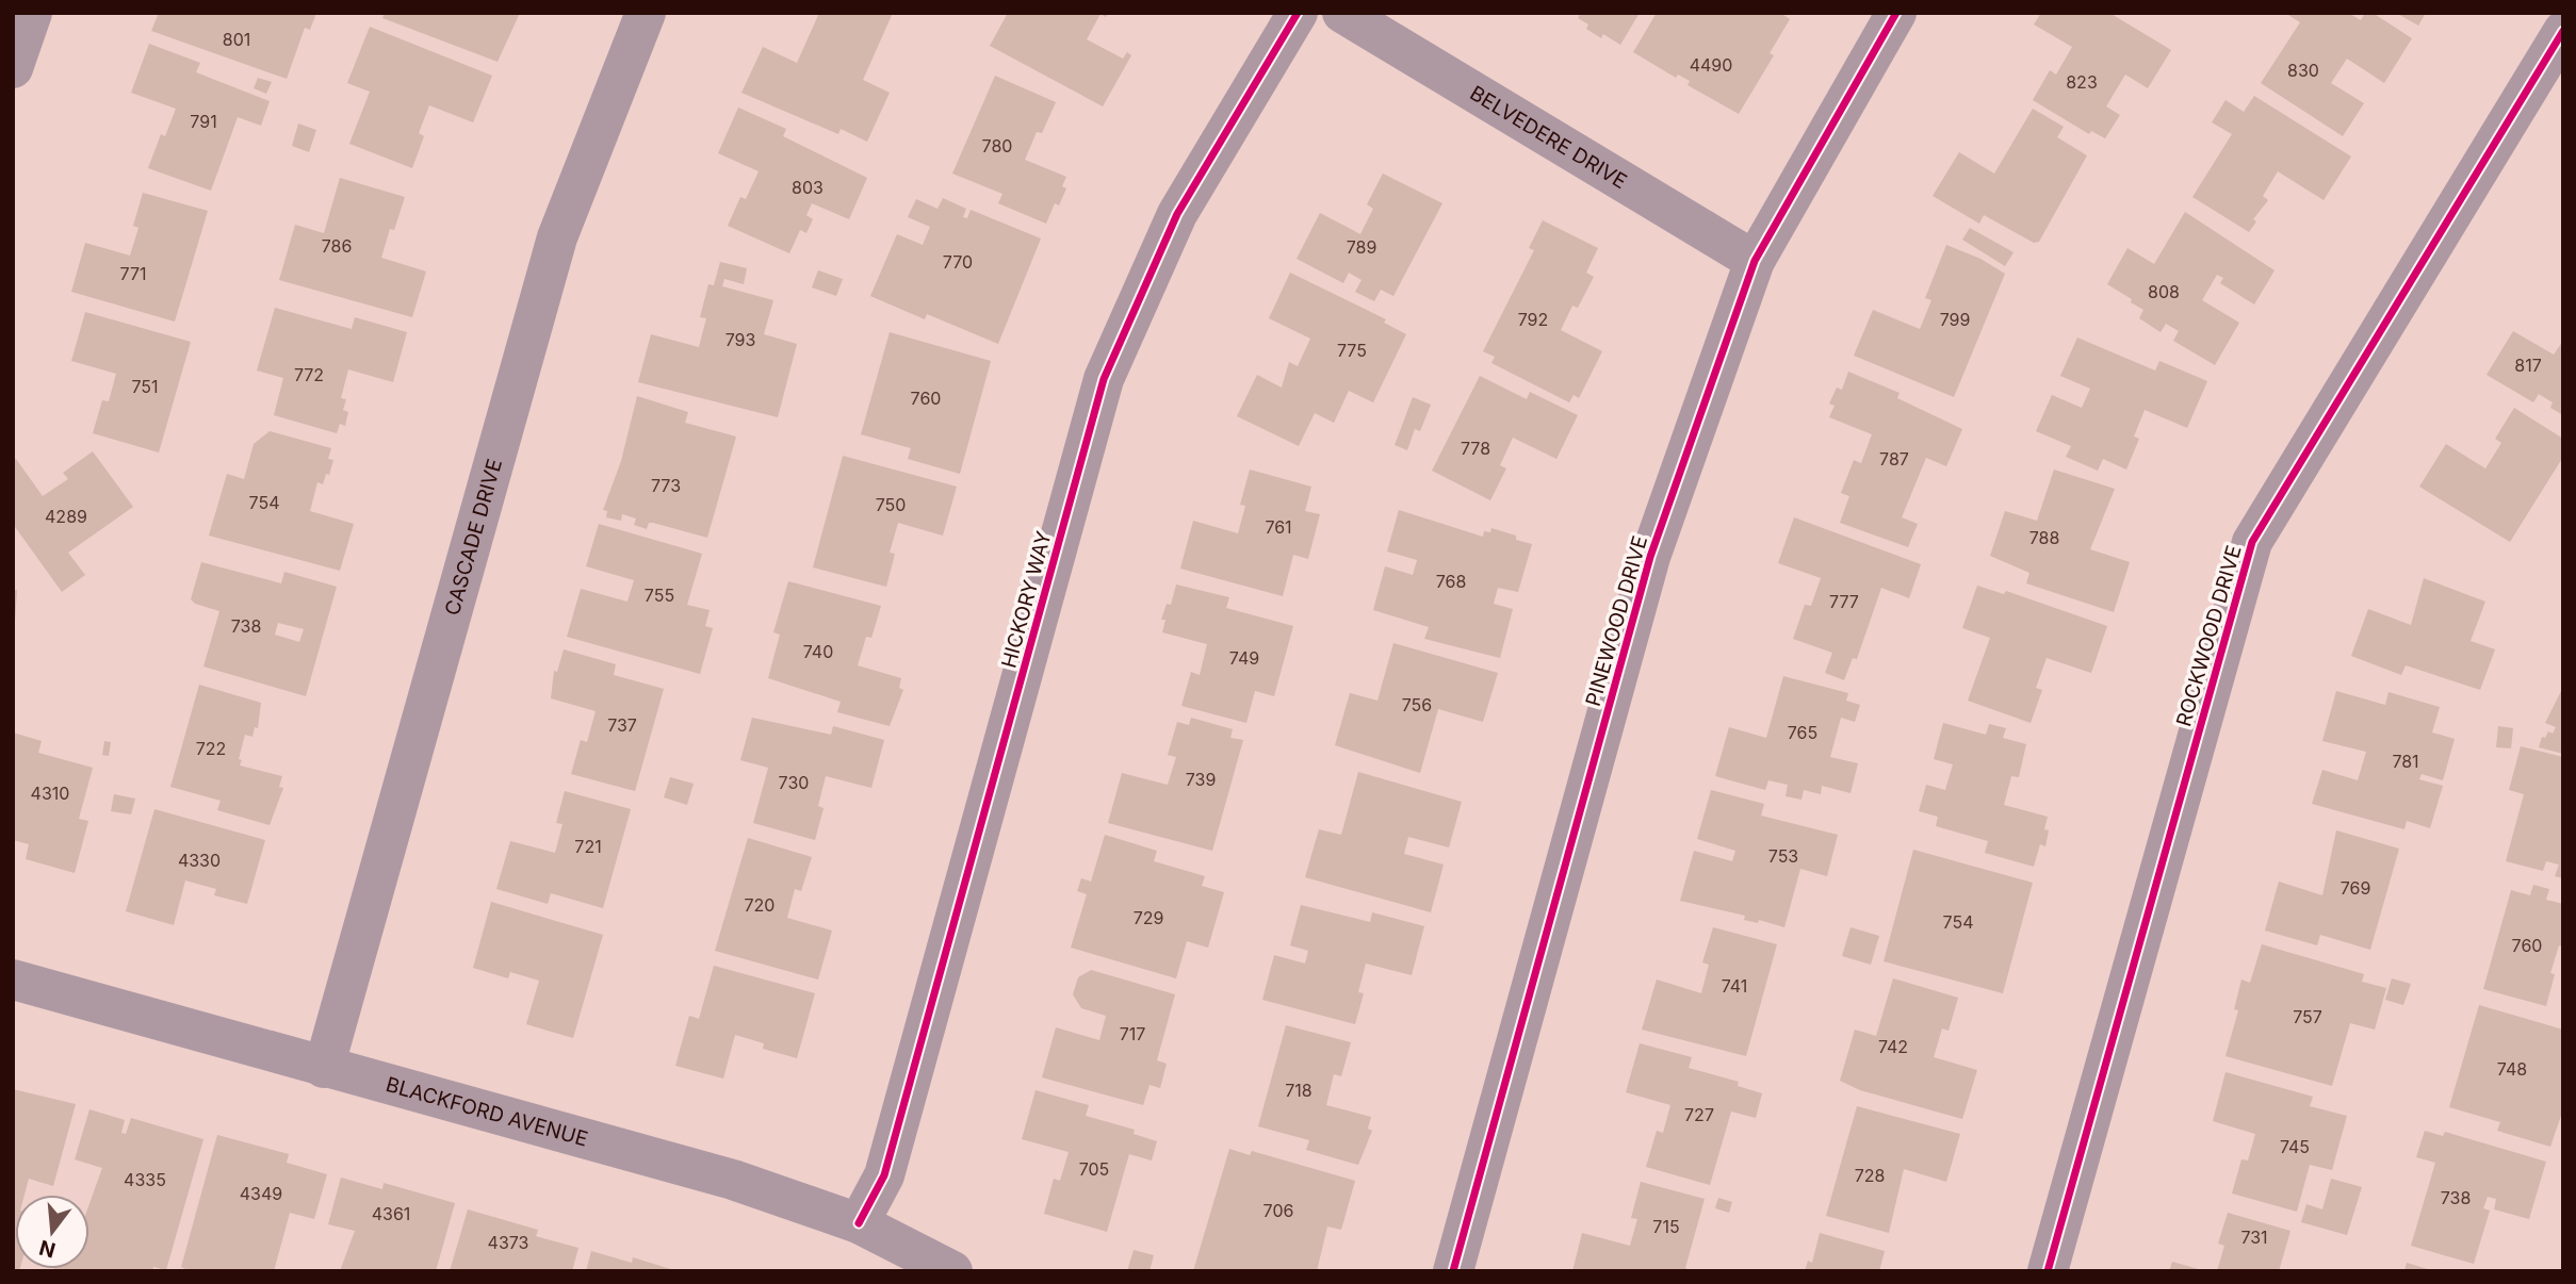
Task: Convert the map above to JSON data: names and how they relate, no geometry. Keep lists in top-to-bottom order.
{
  "streets": {
    "street": [
      "BELVEDERE DRIVE",
      "CASCADE DRIVE",
      "HICKORY WAY",
      "PINEWOOD DRIVE",
      "ROCKWOOD DRIVE",
      "BLACKFORD AVENUE"
    ]
  },
  "crossings": [
    ["BELVEDERE DRIVE", "PINEWOOD DRIVE"],
    ["CASCADE DRIVE", "BLACKFORD AVENUE"],
    ["HICKORY WAY", "BLACKFORD AVENUE"]
  ],
  "house_numbers": [
    "801",
    "4490",
    "830",
    "823",
    "791",
    "780",
    "803",
    "786",
    "789",
    "770",
    "771",
    "808",
    "792",
    "799",
    "793",
    "775",
    "817",
    "772",
    "751",
    "760",
    "778",
    "787",
    "773",
    "754",
    "750",
    "4289",
    "761",
    "788",
    "768",
    "755",
    "777",
    "738",
    "740",
    "749",
    "756",
    "737",
    "765",
    "722",
    "781",
    "739",
    "730",
    "4310",
    "721",
    "753",
    "4330",
    "769",
    "720",
    "729",
    "754",
    "760",
    "741",
    "757",
    "717",
    "742",
    "748",
    "718",
    "727",
    "745",
    "705",
    "728",
    "4335",
    "4349",
    "738",
    "706",
    "4361",
    "715",
    "731",
    "4373"
  ],
  "north": "bottom"
}
